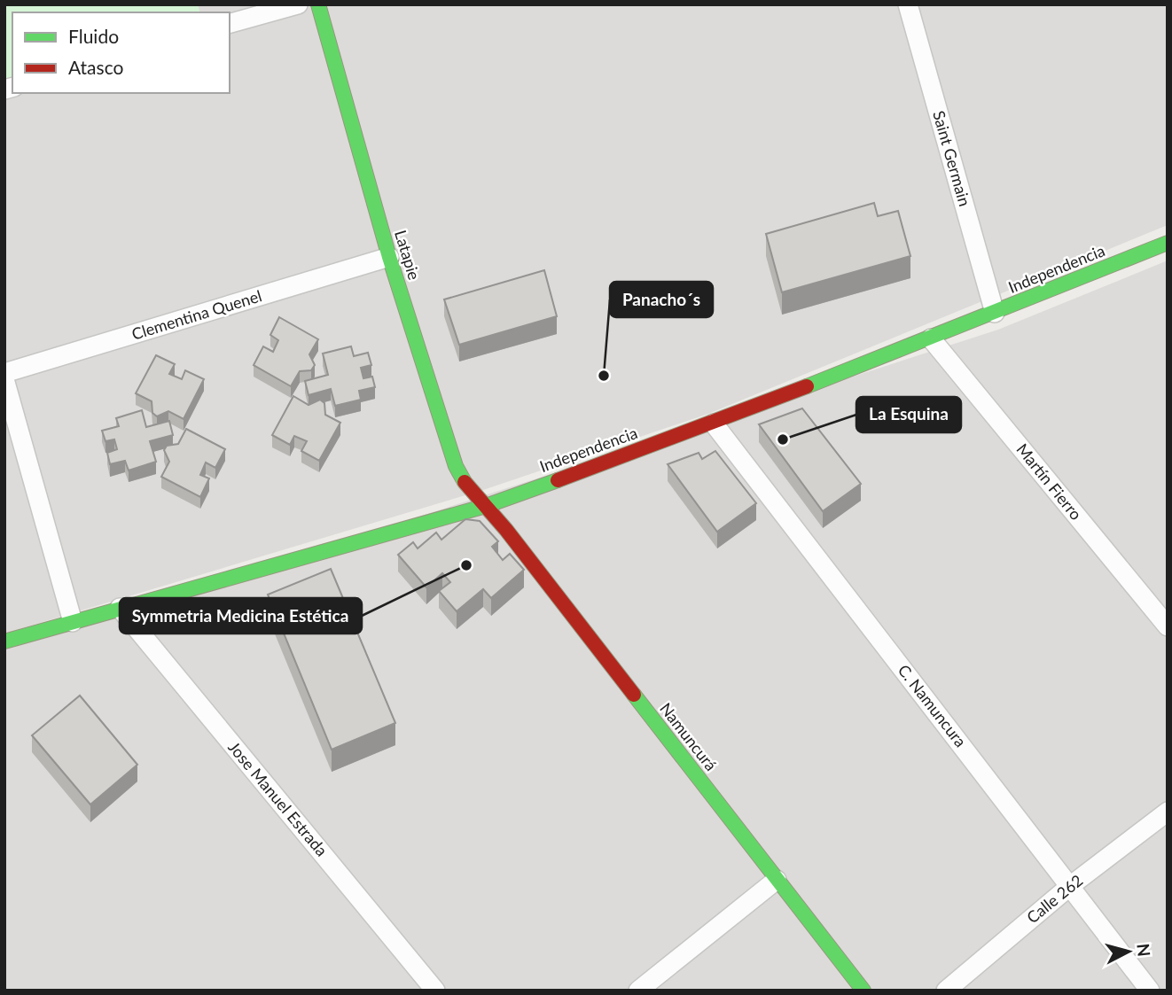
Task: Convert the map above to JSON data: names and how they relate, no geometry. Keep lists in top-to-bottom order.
{
  "streets": {
    "street": [
      "Saint Germain",
      "Latapie",
      "Independencia",
      "Clementina Quenel",
      "Martín Fierro",
      "C. Namuncura",
      "Namuncurá",
      "Jose Manuel Estrada",
      "Calle 262"
    ]
  },
  "crossings": [
    ["Saint Germain", "Independencia"],
    ["Latapie", "Independencia"],
    ["Latapie", "Clementina Quenel"],
    ["Latapie", "Namuncurá"],
    ["Independencia", "Martín Fierro"],
    ["Independencia", "C. Namuncura"],
    ["Independencia", "Namuncurá"],
    ["Independencia", "Jose Manuel Estrada"],
    ["C. Namuncura", "Calle 262"]
  ],
  "places": ["Panacho´s", "La Esquina", "Symmetria Medicina Estética"],
  "legend": ["Fluido", "Atasco"],
  "north": "right"
}
